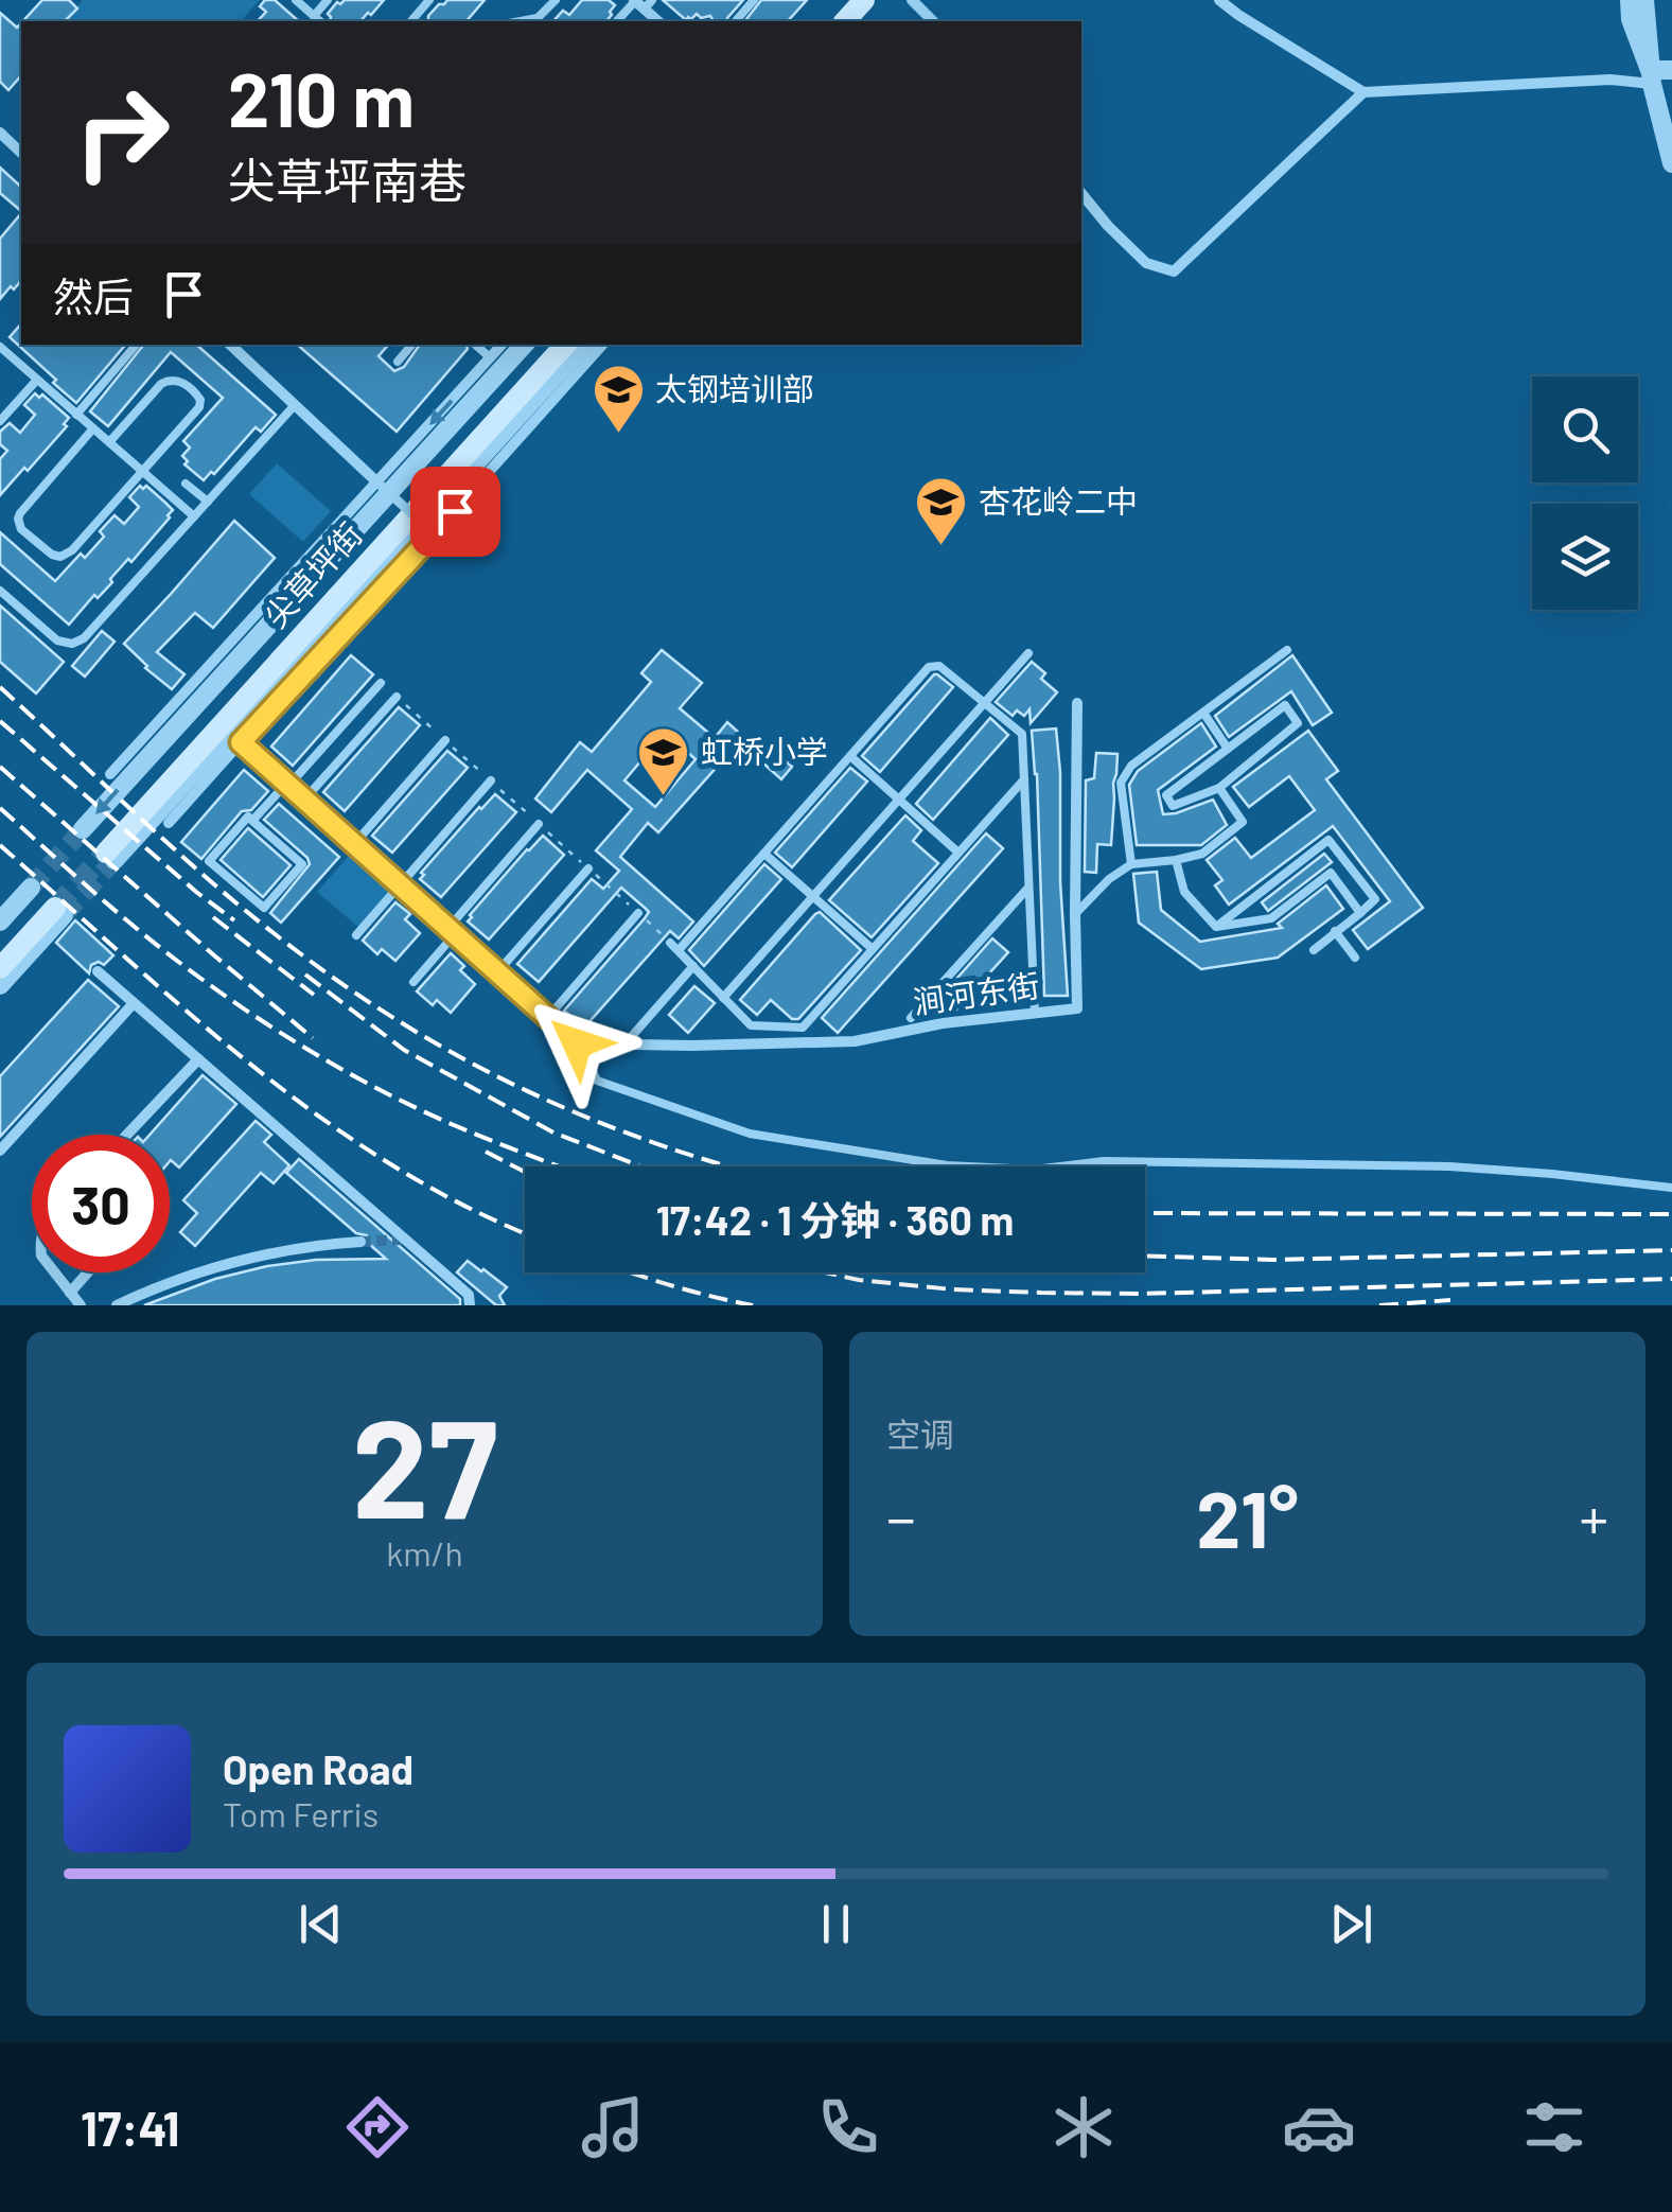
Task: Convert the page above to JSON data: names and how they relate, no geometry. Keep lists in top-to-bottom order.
{
  "streets": {
    "main road": ["尖草坪街"],
    "street": ["涧河东街"]
  },
  "places": {
    "school or university": ["太钢培训部", "杏花岭二中", "虹桥小学"]
  },
  "page": {
    "turn": ["210 m", "尖草坪南巷"],
    "then": "然后",
    "limit": "30",
    "trip": "17:42 · 1 分钟 · 360 m",
    "tile": [
      ["27", "km/h"],
      "空调"
    ],
    "heat": ["−", "21°", "+"],
    "song": ["Open Road", "Tom Ferris"],
    "tabs": "17:41"
  }
}
